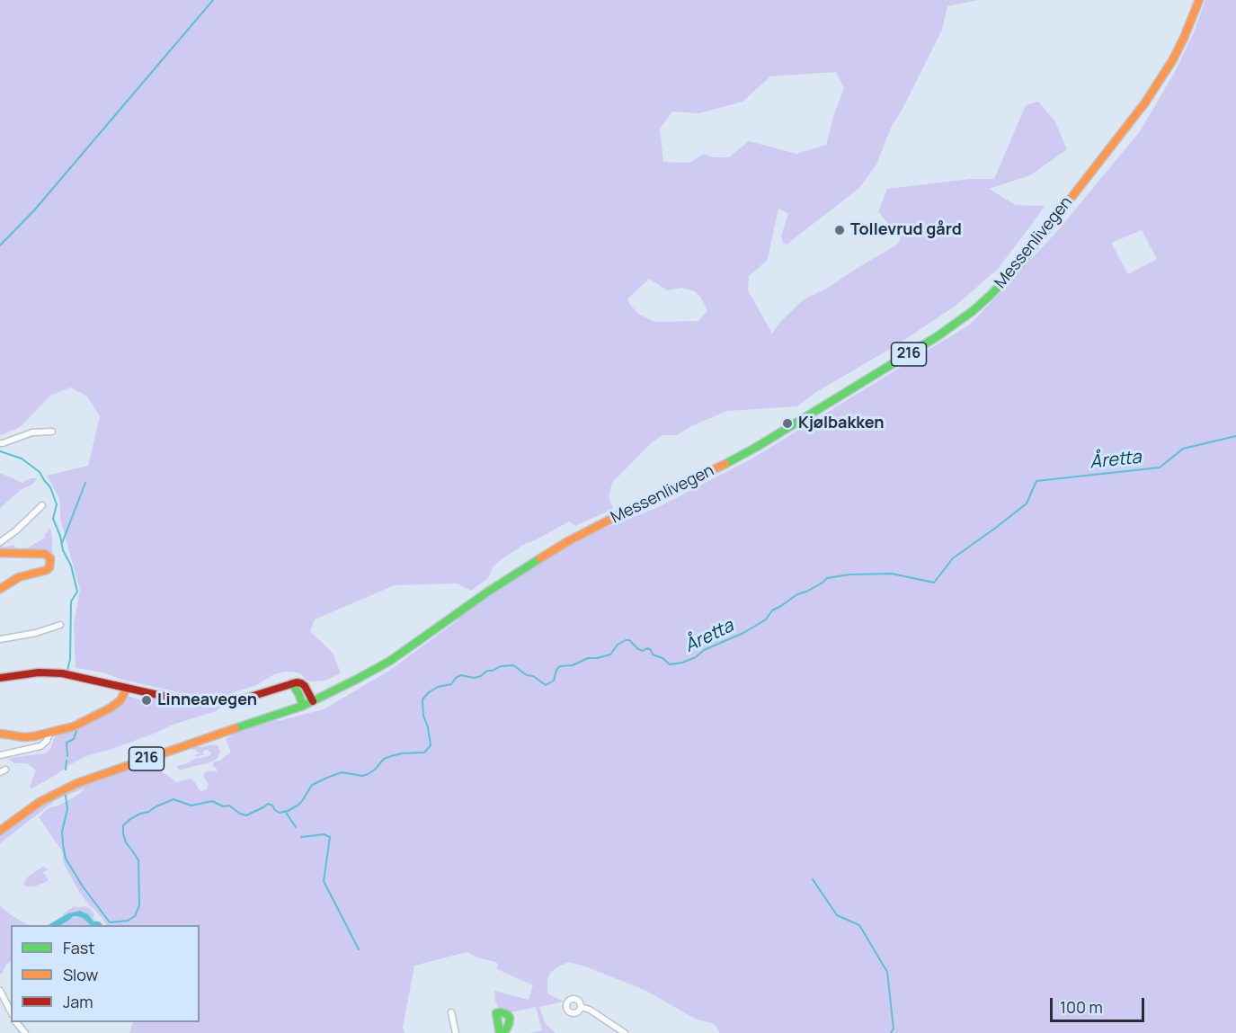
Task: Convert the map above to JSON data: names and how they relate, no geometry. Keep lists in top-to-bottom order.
{
  "streets": {
    "main road": ["Messenlivegen", "216"]
  },
  "water": ["Åretta"],
  "places": ["Tollevrud gård", "Kjølbakken", "Linneavegen"],
  "legend": ["Fast", "Slow", "Jam"],
  "scale_bar": "100 m"
}
